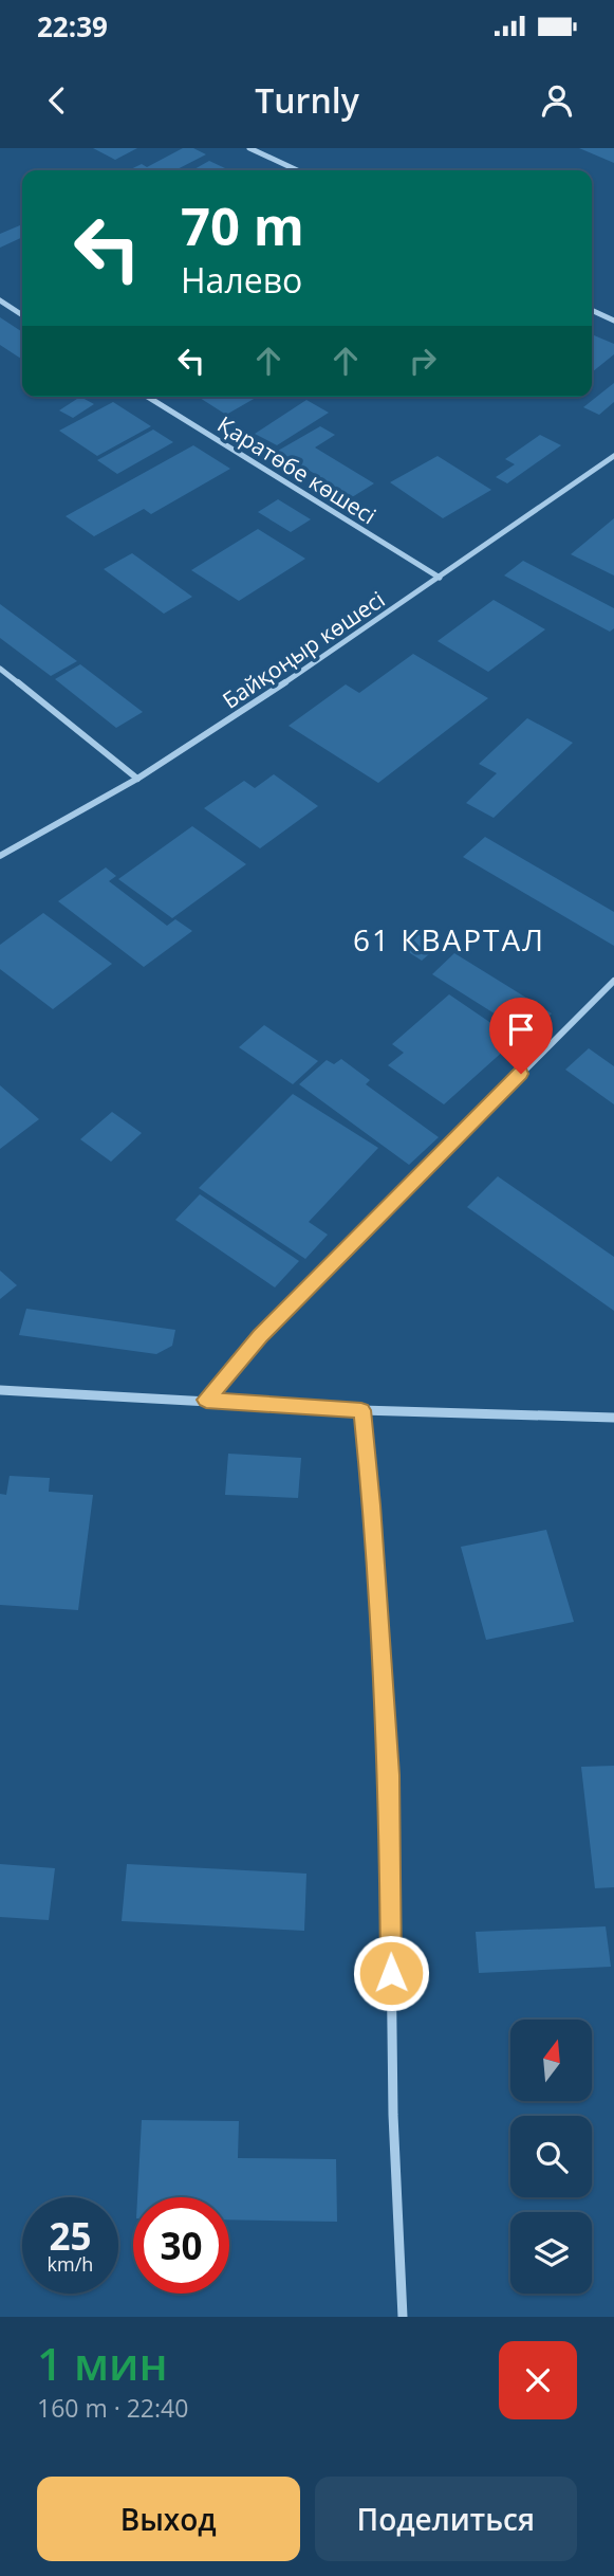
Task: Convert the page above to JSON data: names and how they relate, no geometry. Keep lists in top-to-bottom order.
{
  "streets": {
    "street": ["Қаратөбе көшесі", "Байқоңыр көшесі"]
  },
  "crossings": [
    ["Қаратөбе көшесі", "Байқоңыр көшесі"]
  ],
  "districts": ["61 КВАРТАЛ"],
  "north": "top",
  "page": {
    "status": "22:39",
    "header": "Turnly",
    "turn": ["70 m", "Налево"],
    "speed": "25 km/h",
    "limit": "30",
    "heading": ["1 мин", "160 m · 22:40"],
    "buttons": ["Выход", "Поделиться"]
  }
}
